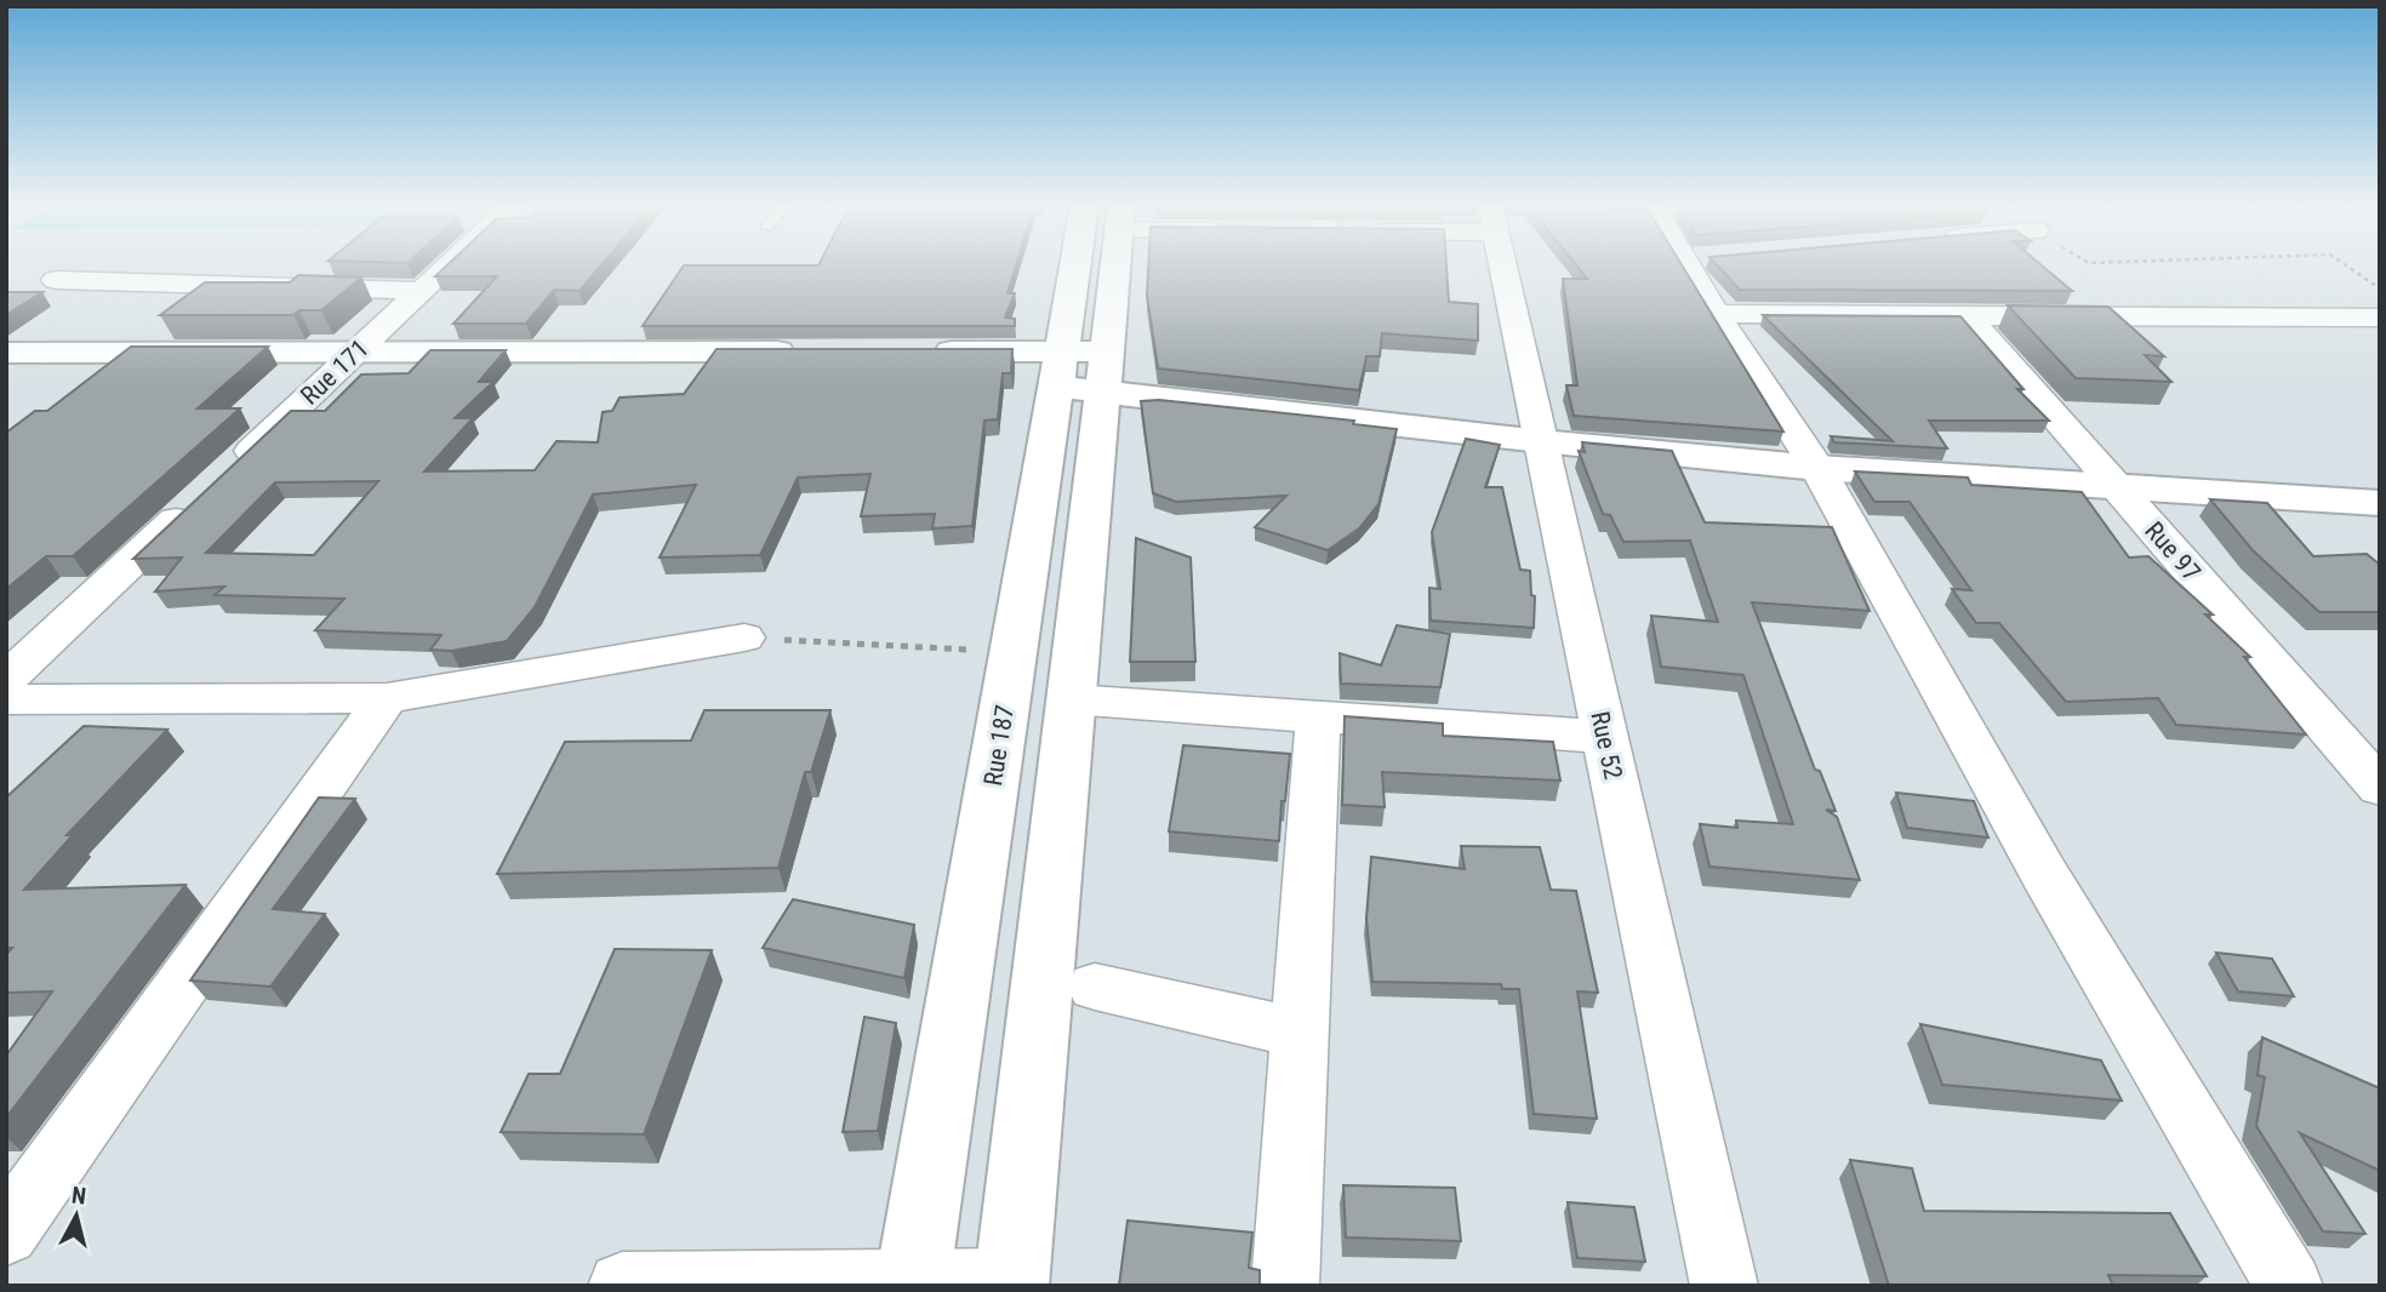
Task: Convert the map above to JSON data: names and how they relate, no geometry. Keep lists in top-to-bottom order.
{
  "streets": {
    "main road": ["Rue 187"],
    "street": ["Rue 171", "Rue 97", "Rue 52"]
  },
  "north": "top"
}
